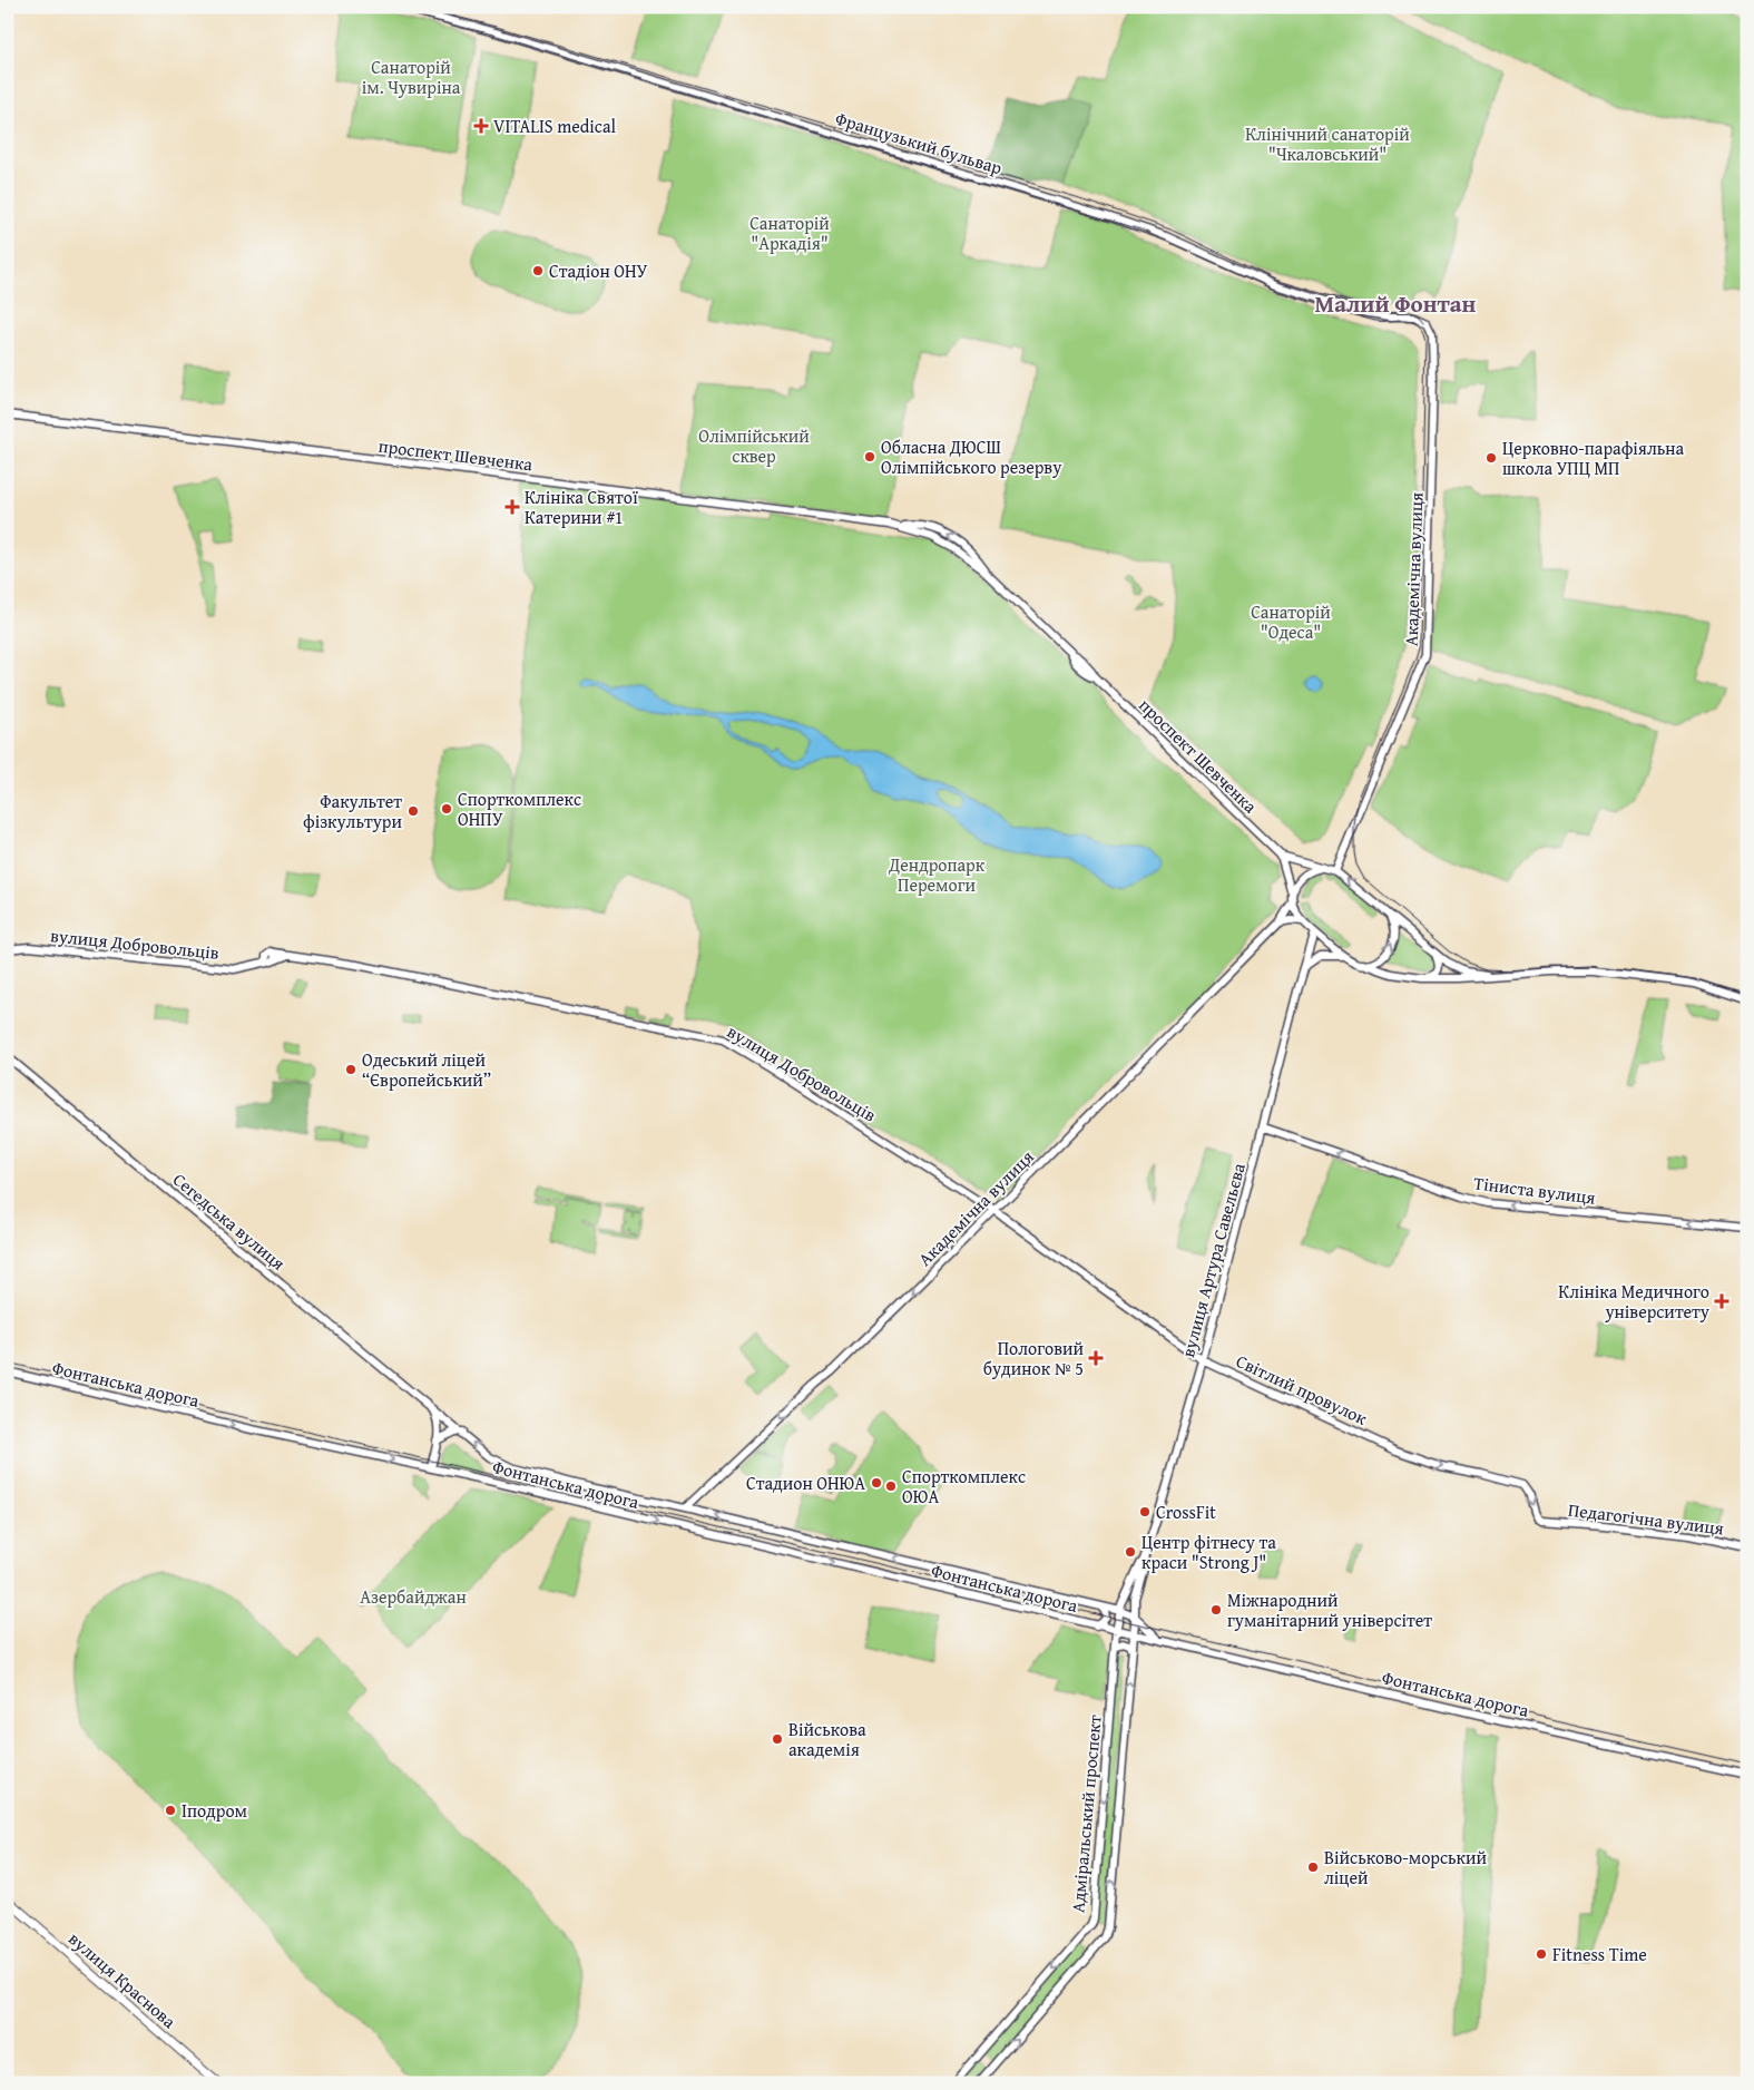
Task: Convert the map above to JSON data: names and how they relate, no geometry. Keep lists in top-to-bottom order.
{
  "streets": {
    "main road": [
      "Французький бульвар",
      "проспект Шевченка",
      "Академічна вулиця",
      "вулиця Добровольців",
      "Тіниста вулиця",
      "Сегедська вулиця",
      "вулиця Артура Савельєва",
      "Фонтанська дорога",
      "Світлий провулок",
      "Педагогічна вулиця",
      "Адміральський проспект",
      "вулиця Краснова"
    ]
  },
  "crossings": [
    ["Французький бульвар", "Академічна вулиця"],
    ["проспект Шевченка", "Академічна вулиця"],
    ["Академічна вулиця", "вулиця Добровольців"],
    ["Академічна вулиця", "Фонтанська дорога"],
    ["вулиця Добровольців", "вулиця Артура Савельєва"],
    ["вулиця Добровольців", "Світлий провулок"],
    ["Тіниста вулиця", "вулиця Артура Савельєва"],
    ["Сегедська вулиця", "Фонтанська дорога"],
    ["вулиця Артура Савельєва", "Фонтанська дорога"],
    ["вулиця Артура Савельєва", "Світлий провулок"],
    ["вулиця Артура Савельєва", "Адміральський проспект"],
    ["Фонтанська дорога", "Адміральський проспект"],
    ["Світлий провулок", "Педагогічна вулиця"]
  ],
  "one_way": ["Тіниста вулиця", "Світлий провулок"],
  "districts": ["Малий Фонтан"],
  "parks": [
    "Санаторій ім. Чувиріна",
    "Клінічний санаторій \"Чкаловський\"",
    "Санаторій \"Аркадія\"",
    "Олімпійський сквер",
    "Санаторій \"Одеса\"",
    "Дендропарк Перемоги",
    "Азербайджан"
  ],
  "places": {
    "health": [
      "VITALIS medical",
      "Клініка Святої Катерини #1",
      "Клініка Медичного університету",
      "Пологовий будинок № 5"
    ],
    "other": [
      "Стадіон ОНУ",
      "Обласна ДЮСШ Олімпійського резерву",
      "Церковно-парафіяльна школа УПЦ МП",
      "Спорткомплекс ОНПУ",
      "Факультет фізкультури",
      "Одеський ліцей “Європейський”",
      "Стадион ОНЮА",
      "Спорткомплекс ОЮА",
      "CrossFit",
      "Центр фітнесу та краси \"Strong J\"",
      "Міжнародний гуманітарний універсітет",
      "Військова академія",
      "Іподром",
      "Військово-морський ліцей",
      "Fitness Time"
    ]
  }
}
